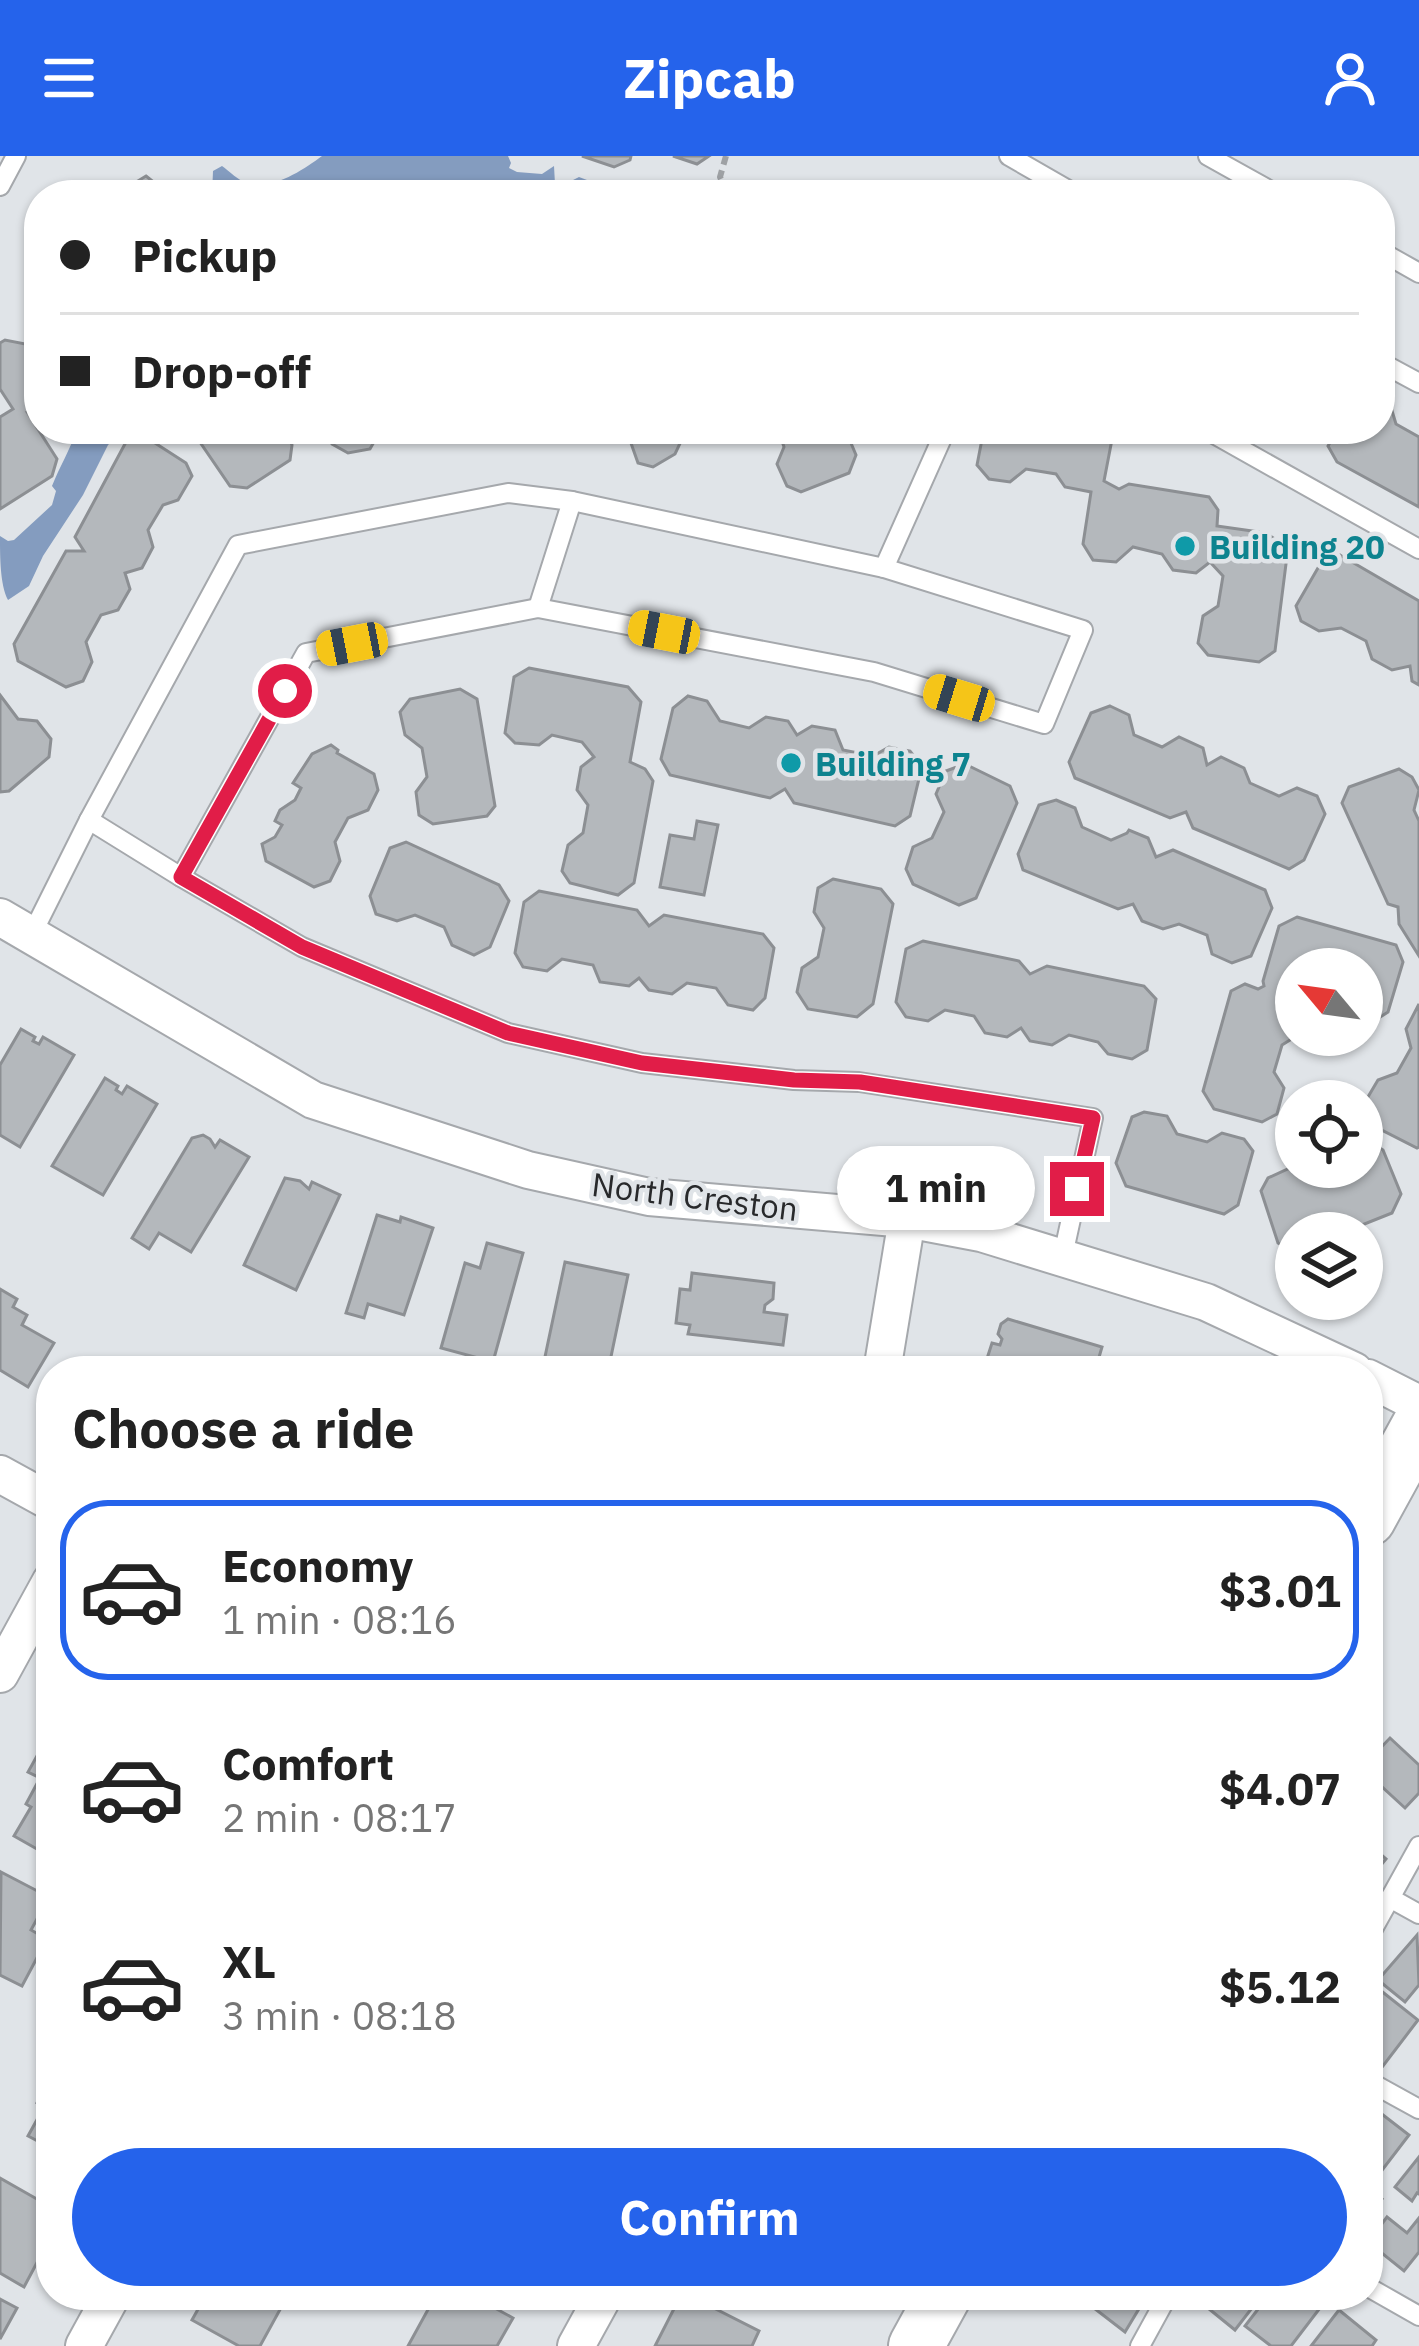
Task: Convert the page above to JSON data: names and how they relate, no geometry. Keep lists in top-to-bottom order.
{
  "streets": {
    "street": ["North Creston"]
  },
  "places": ["Building 20", "Building 7"],
  "north": "top left",
  "page": {
    "header": "Zipcab",
    "banner": ["Pickup", "Drop-off"],
    "bubble": "1 min",
    "heading": "Choose a ride",
    "list": [
      {
        "name": "Economy",
        "note": "1 min · 08:16",
        "value": "$3.01"
      },
      {
        "name": "Comfort",
        "note": "2 min · 08:17",
        "value": "$4.07"
      },
      {
        "name": "XL",
        "note": "3 min · 08:18",
        "value": "$5.12"
      }
    ],
    "buttons": "Confirm"
  }
}
